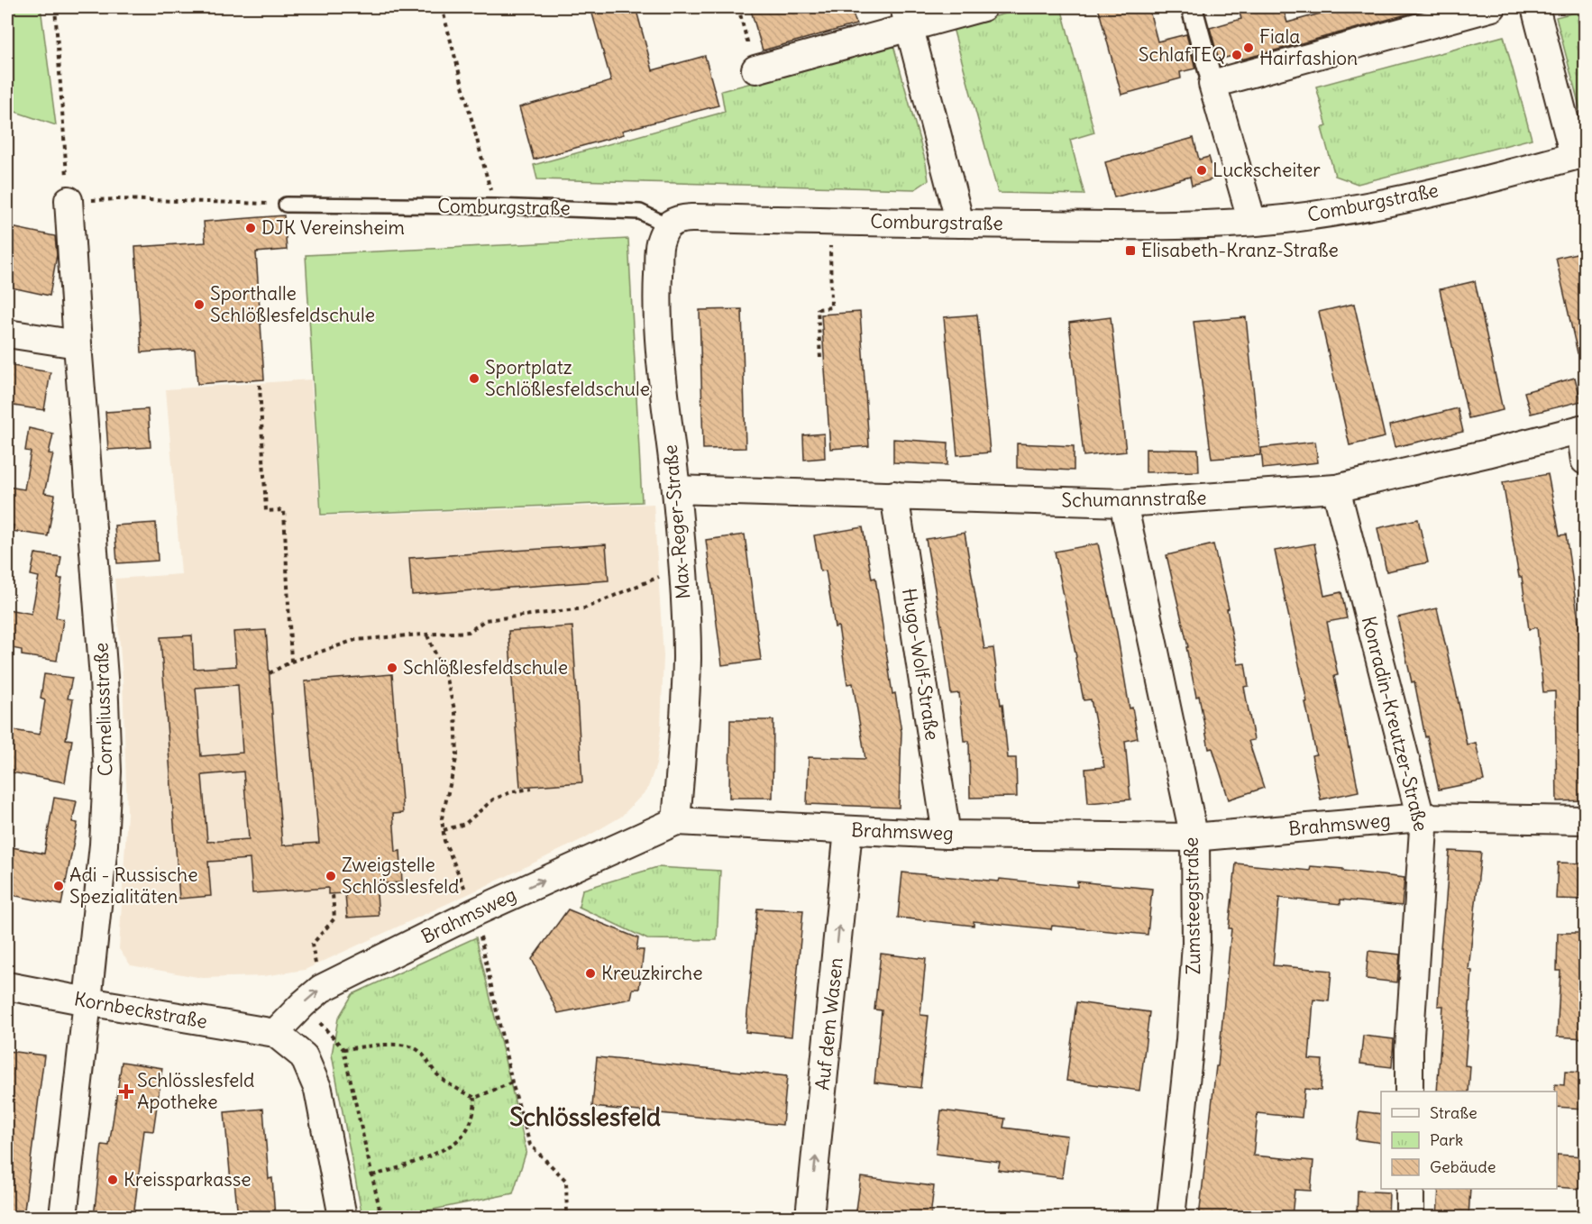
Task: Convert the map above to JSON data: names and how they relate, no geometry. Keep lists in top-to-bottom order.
{
  "streets": {
    "street": [
      "Comburgstraße",
      "Schumannstraße",
      "Max-Reger-Straße",
      "Hugo-Wolf-Straße",
      "Corneliusstraße",
      "Konradin-Kreutzer-Straße",
      "Brahmsweg",
      "Zumsteegstraße",
      "Kornbeckstraße",
      "Auf dem Wasen"
    ]
  },
  "crossings": [
    ["Comburgstraße", "Max-Reger-Straße"],
    ["Schumannstraße", "Max-Reger-Straße"],
    ["Schumannstraße", "Hugo-Wolf-Straße"],
    ["Schumannstraße", "Konradin-Kreutzer-Straße"],
    ["Schumannstraße", "Zumsteegstraße"],
    ["Max-Reger-Straße", "Brahmsweg"],
    ["Hugo-Wolf-Straße", "Brahmsweg"],
    ["Corneliusstraße", "Kornbeckstraße"],
    ["Konradin-Kreutzer-Straße", "Brahmsweg"],
    ["Brahmsweg", "Zumsteegstraße"],
    ["Brahmsweg", "Kornbeckstraße"],
    ["Brahmsweg", "Auf dem Wasen"]
  ],
  "one_way": ["Auf dem Wasen"],
  "districts": ["Schlösslesfeld"],
  "places": {
    "other": [
      "Fiala Hairfashion",
      "SchlafTEQ",
      "Luckscheiter",
      "DJK Vereinsheim",
      "Sporthalle Schlößlesfeldschule",
      "Sportplatz Schlößlesfeldschule",
      "Schlößlesfeldschule",
      "Zweigstelle Schlösslesfeld",
      "Adi - Russische Spezialitäten",
      "Kreuzkirche",
      "Kreissparkasse"
    ],
    "transit": ["Elisabeth-Kranz-Straße"],
    "health": ["Schlösslesfeld Apotheke"]
  },
  "legend": ["Straße", "Park", "Gebäude"]
}
